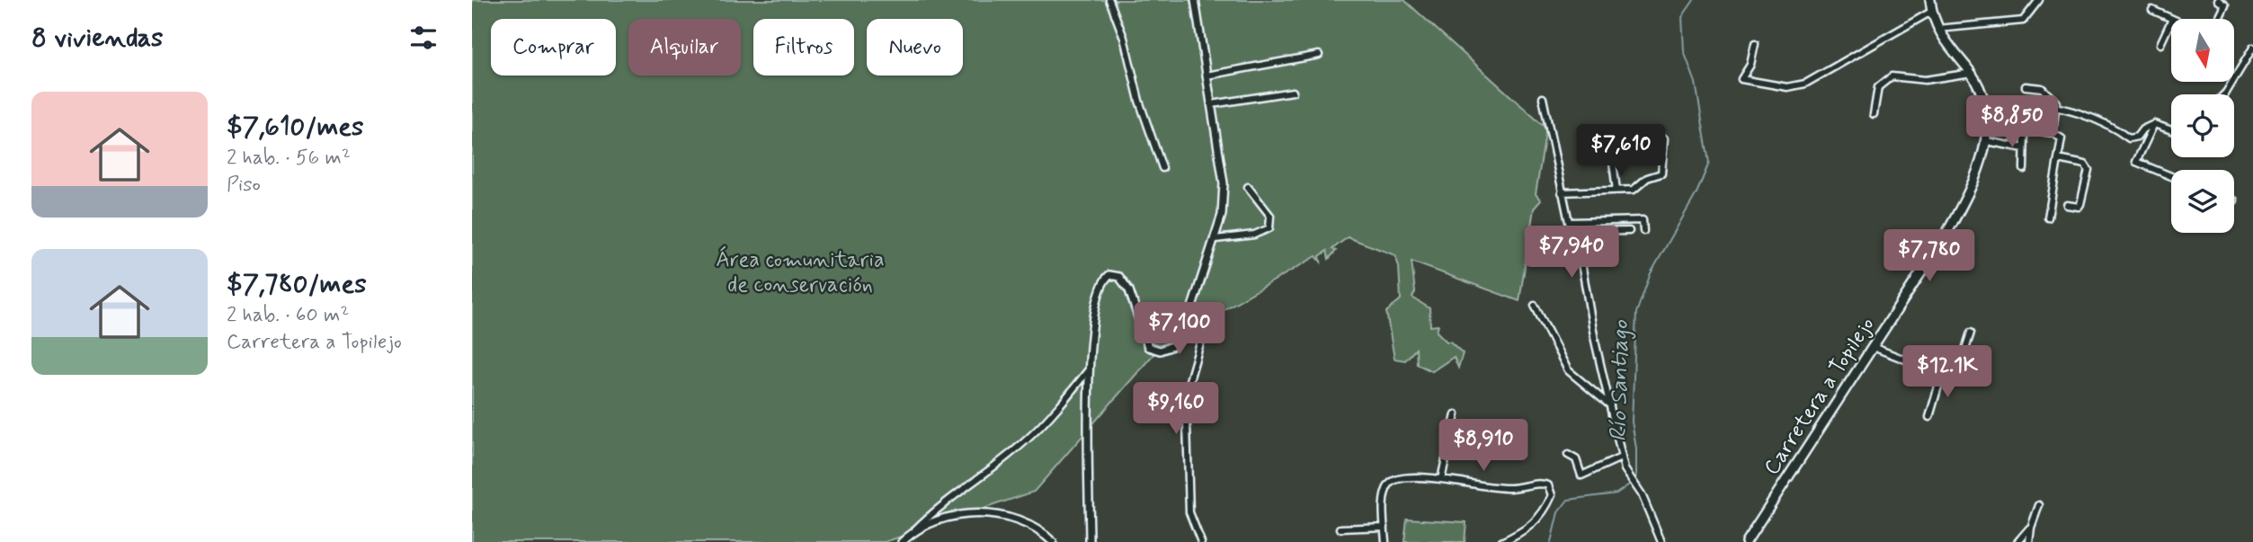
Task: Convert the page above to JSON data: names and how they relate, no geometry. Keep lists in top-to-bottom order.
{
  "streets": {
    "main road": ["Carretera a Topilejo"]
  },
  "water": ["Río Santiago"],
  "parks": ["Área comunitaria de conservación"],
  "north": "bottom",
  "page": {
    "heading": "8 viviendas",
    "chip": [
      "Comprar",
      "Alquilar",
      "Filtros",
      "Nuevo"
    ],
    "list": [
      {
        "name": "$7,610/mes",
        "note": "2 hab. · 56 m² · Piso"
      },
      {
        "name": "$7,780/mes",
        "note": "2 hab. · 60 m² · Carretera a Topilejo"
      }
    ],
    "price": [
      "$8,850",
      "$7,610",
      "$7,940",
      "$7,780",
      "$7,100",
      "$12.1K",
      "$9,160",
      "$8,910"
    ]
  }
}
